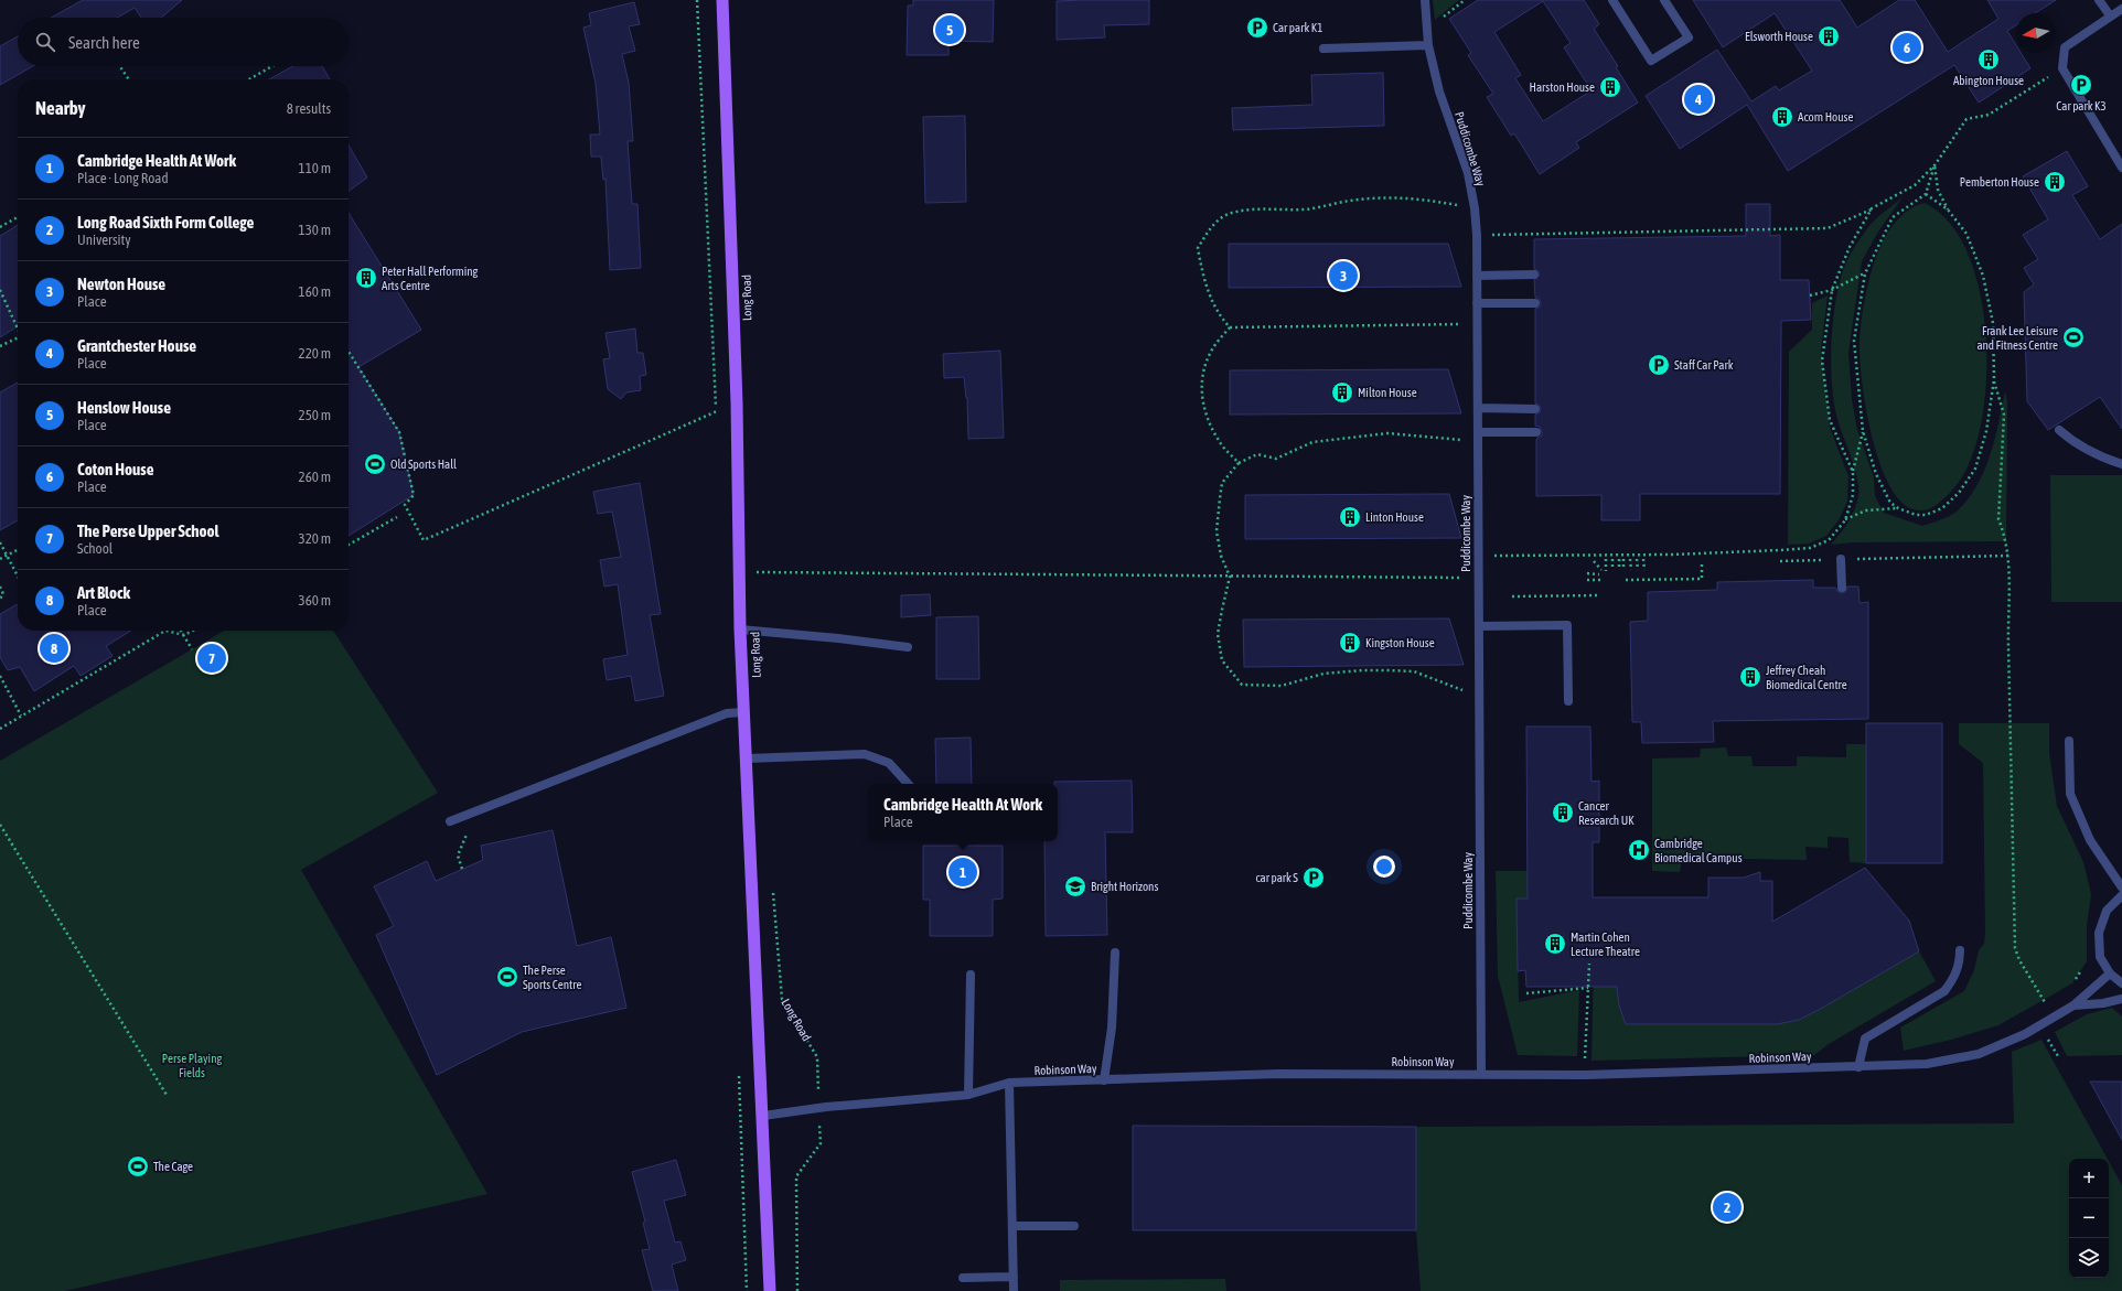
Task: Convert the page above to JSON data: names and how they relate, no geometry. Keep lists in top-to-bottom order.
{
  "streets": {
    "main road": ["Long Road"],
    "street": ["Puddicombe Way", "Robinson Way"]
  },
  "crossings": [
    ["Puddicombe Way", "Robinson Way"],
    ["Long Road", "Robinson Way"]
  ],
  "parks": ["Perse Playing Fields"],
  "places": {
    "parking": [
      "Car park K1",
      "Car park K3",
      "Staff Car Park",
      "car park S"
    ],
    "building": [
      "Elsworth House",
      "Abington House",
      "Harston House",
      "Acorn House",
      "Pemberton House",
      "Peter Hall Performing Arts Centre",
      "Milton House",
      "Linton House",
      "Kingston House",
      "Jeffrey Cheah Biomedical Centre",
      "Cancer Research UK",
      "Martin Cohen Lecture Theatre"
    ],
    "sports": [
      "Frank Lee Leisure and Fitness Centre",
      "Old Sports Hall",
      "The Perse Sports Centre",
      "The Cage"
    ],
    "hospital": ["Cambridge Biomedical Campus"],
    "school or university": ["Bright Horizons"]
  },
  "north": "left",
  "page": {
    "pins": [
      "5",
      "6",
      "4",
      "3",
      "8",
      "7",
      "1",
      "2"
    ],
    "search": "Search here",
    "heading": ["Nearby", "8 results"],
    "list": [
      {
        "mark": "1",
        "name": "Cambridge Health At Work",
        "note": "Place · Long Road",
        "value": "110 m"
      },
      {
        "mark": "2",
        "name": "Long Road Sixth Form College",
        "note": "University",
        "value": "130 m"
      },
      {
        "mark": "3",
        "name": "Newton House",
        "note": "Place",
        "value": "160 m"
      },
      {
        "mark": "4",
        "name": "Grantchester House",
        "note": "Place",
        "value": "220 m"
      },
      {
        "mark": "5",
        "name": "Henslow House",
        "note": "Place",
        "value": "250 m"
      },
      {
        "mark": "6",
        "name": "Coton House",
        "note": "Place",
        "value": "260 m"
      },
      {
        "mark": "7",
        "name": "The Perse Upper School",
        "note": "School",
        "value": "320 m"
      },
      {
        "mark": "8",
        "name": "Art Block",
        "note": "Place",
        "value": "360 m"
      }
    ],
    "popup": ["Cambridge Health At Work", "Place"],
    "map_buttons": ["+", "−"]
  }
}
